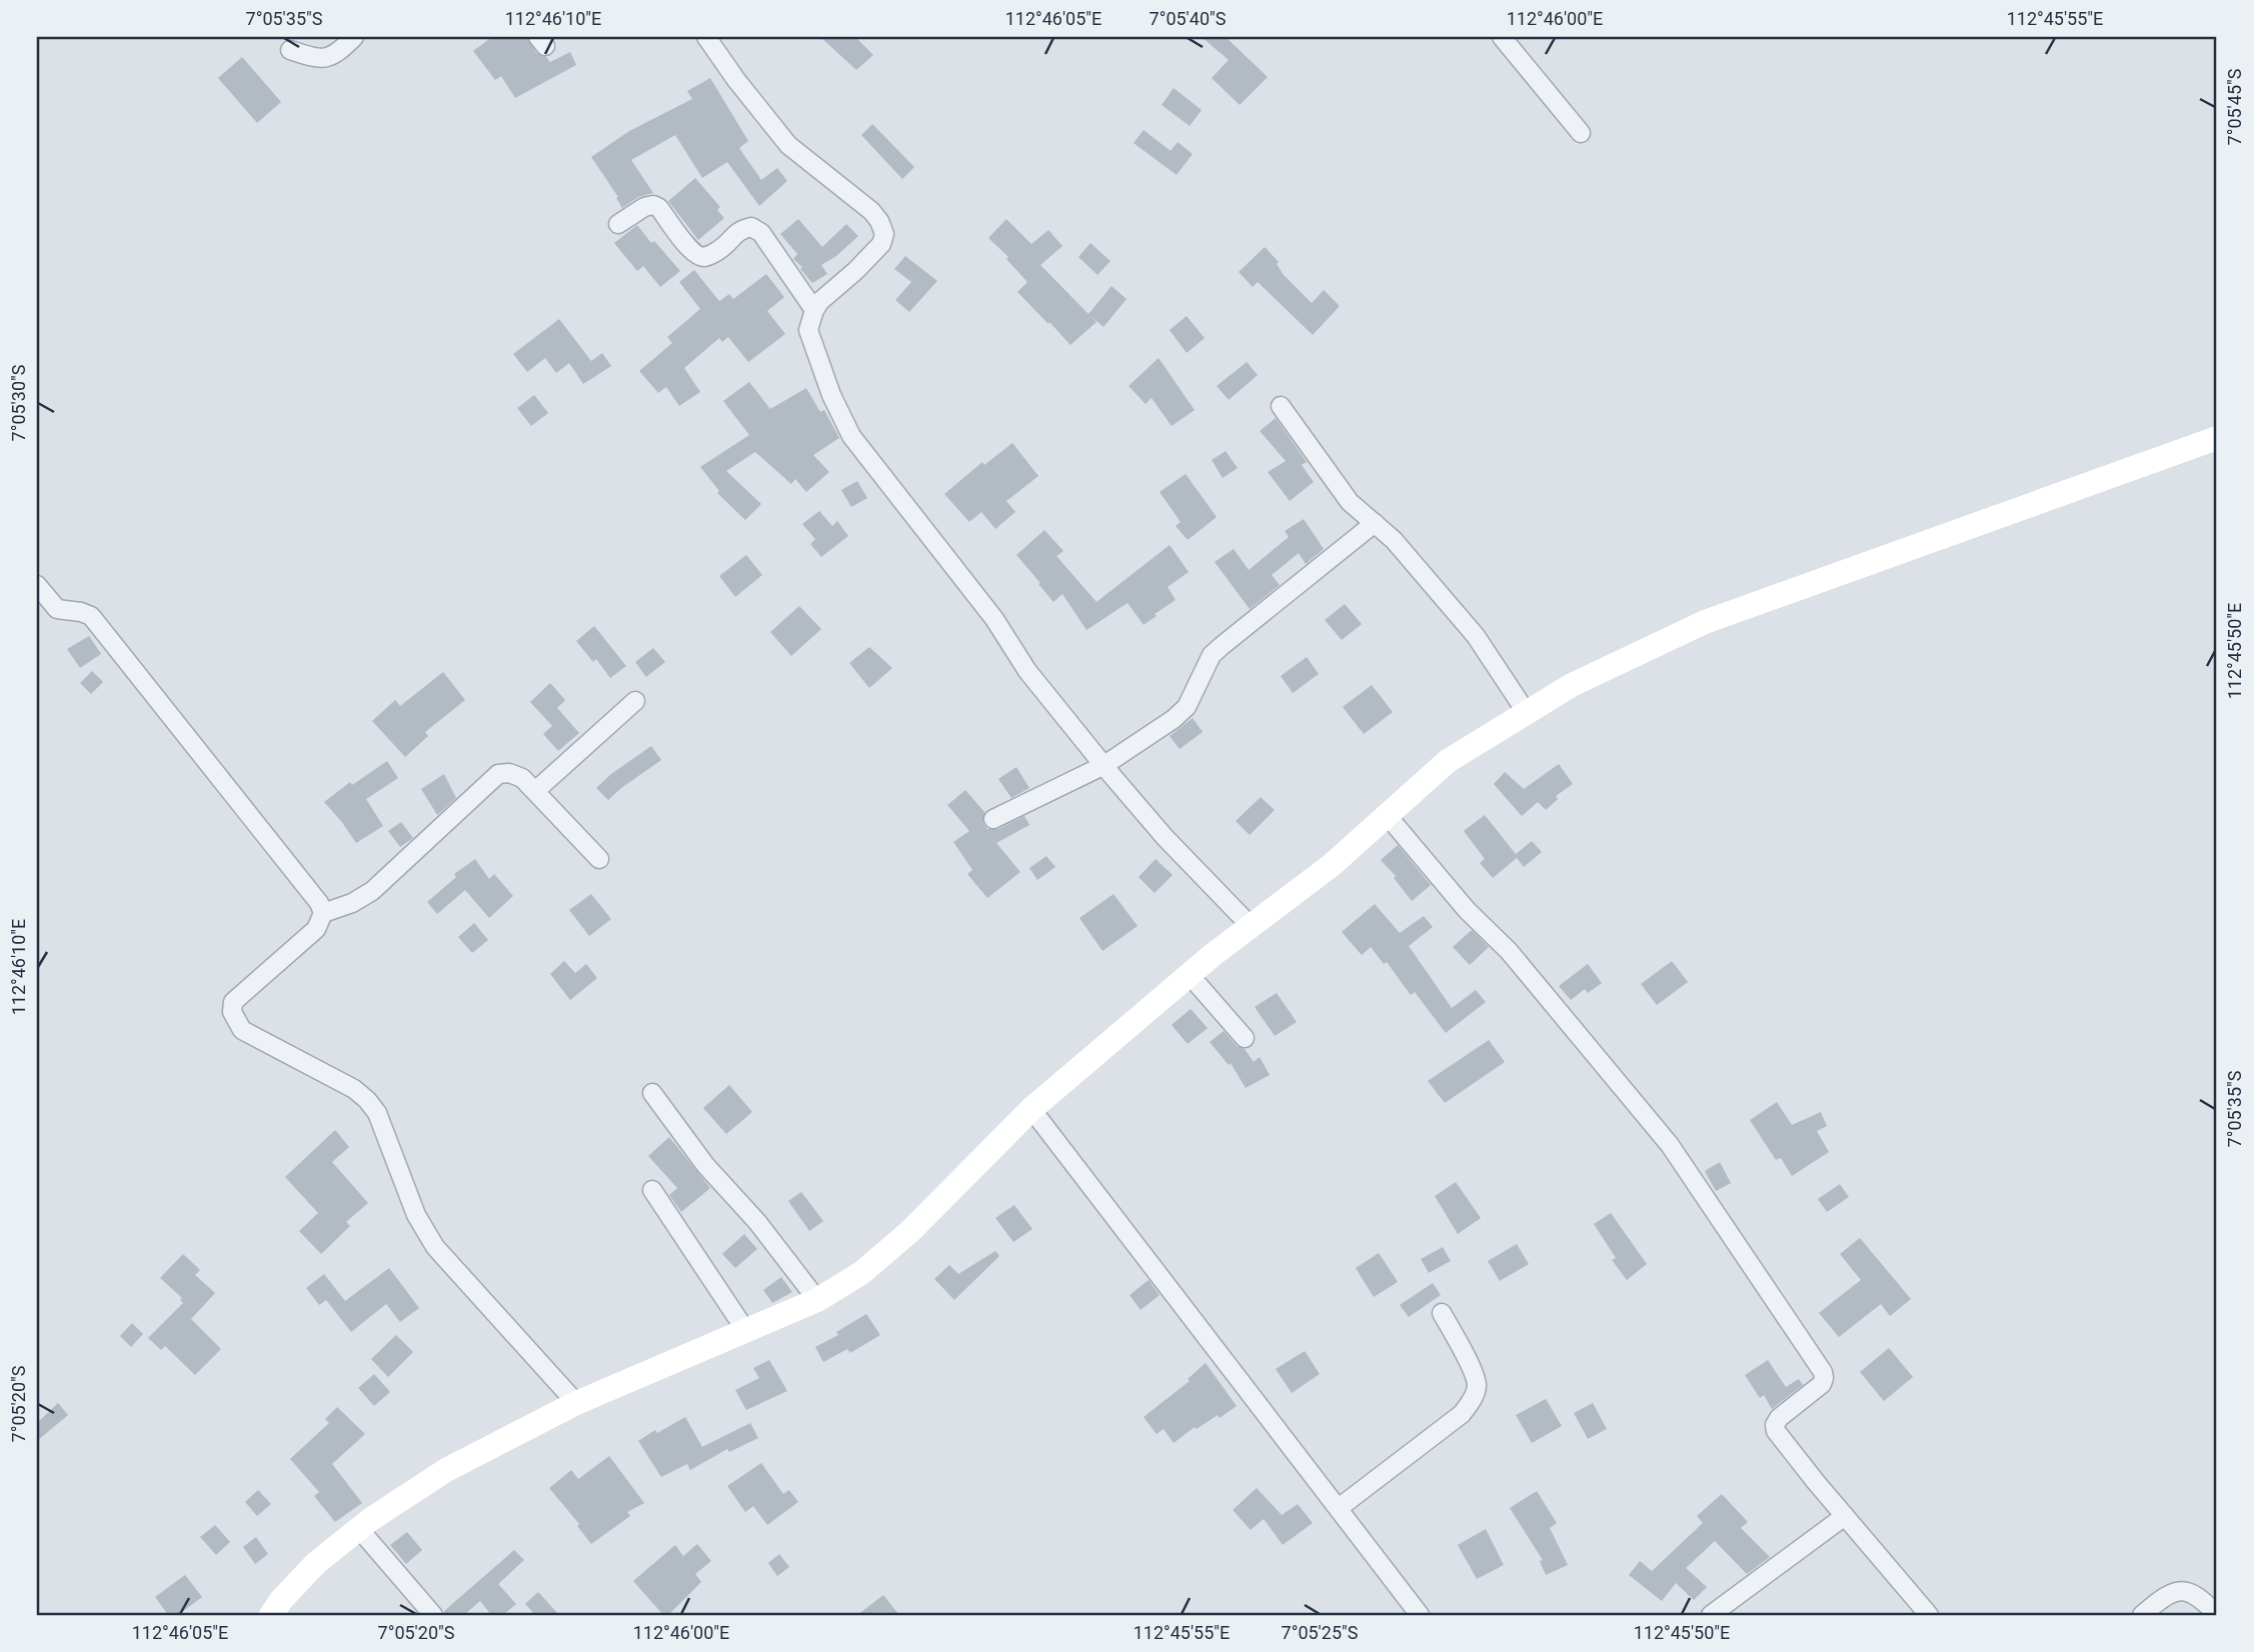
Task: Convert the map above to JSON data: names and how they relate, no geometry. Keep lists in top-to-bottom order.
{
  "coordinates": [
    "7°05'35\"S",
    "112°46'10\"E",
    "112°46'05\"E",
    "7°05'40\"S",
    "112°46'00\"E",
    "112°45'55\"E",
    "7°05'45\"S",
    "7°05'30\"S",
    "112°45'50\"E",
    "7°05'20\"S",
    "7°05'25\"S"
  ]
}
